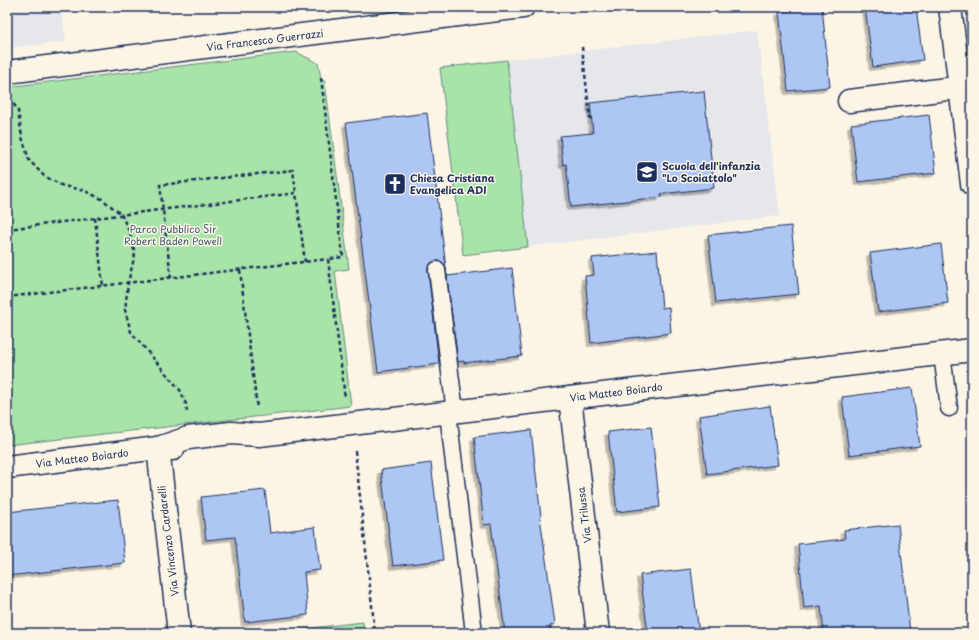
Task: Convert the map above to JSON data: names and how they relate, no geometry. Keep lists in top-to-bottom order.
{
  "streets": {
    "street": [
      "Via Francesco Guerrazzi",
      "Via Matteo Boiardo",
      "Via Trilussa",
      "Via Vincenzo Cardarelli"
    ]
  },
  "crossings": [
    ["Via Matteo Boiardo", "Via Trilussa"],
    ["Via Matteo Boiardo", "Via Vincenzo Cardarelli"]
  ],
  "parks": ["Parco Pubblico Sir Robert Baden Powell"],
  "places": {
    "school or university": ["Scuola dell'infanzia \"Lo Scoiattolo\""],
    "church": ["Chiesa Cristiana Evangelica ADI"]
  }
}
